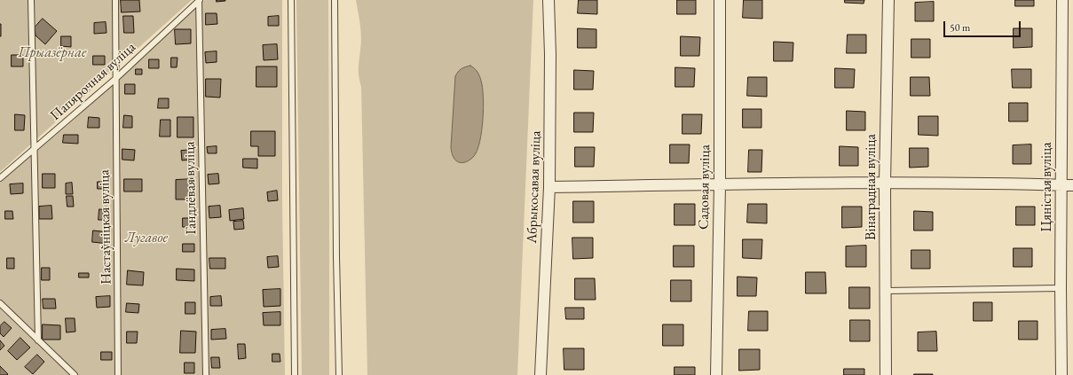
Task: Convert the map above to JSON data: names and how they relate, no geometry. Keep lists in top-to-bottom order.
{
  "streets": {
    "street": [
      "Абрыкосавая вуліца",
      "Садовая вуліца",
      "Вінаградная вуліца",
      "Цяністая вуліца"
    ],
    "lane": ["Папярочная вуліца", "Гандлёвая вуліца", "Настаўніцкая вуліца"]
  },
  "crossings": [
    ["Папярочная вуліца", "Гандлёвая вуліца"],
    ["Папярочная вуліца", "Настаўніцкая вуліца"]
  ],
  "parks": ["Прыазёрнае", "Лугавое"],
  "scale_bar": "50 m"
}
